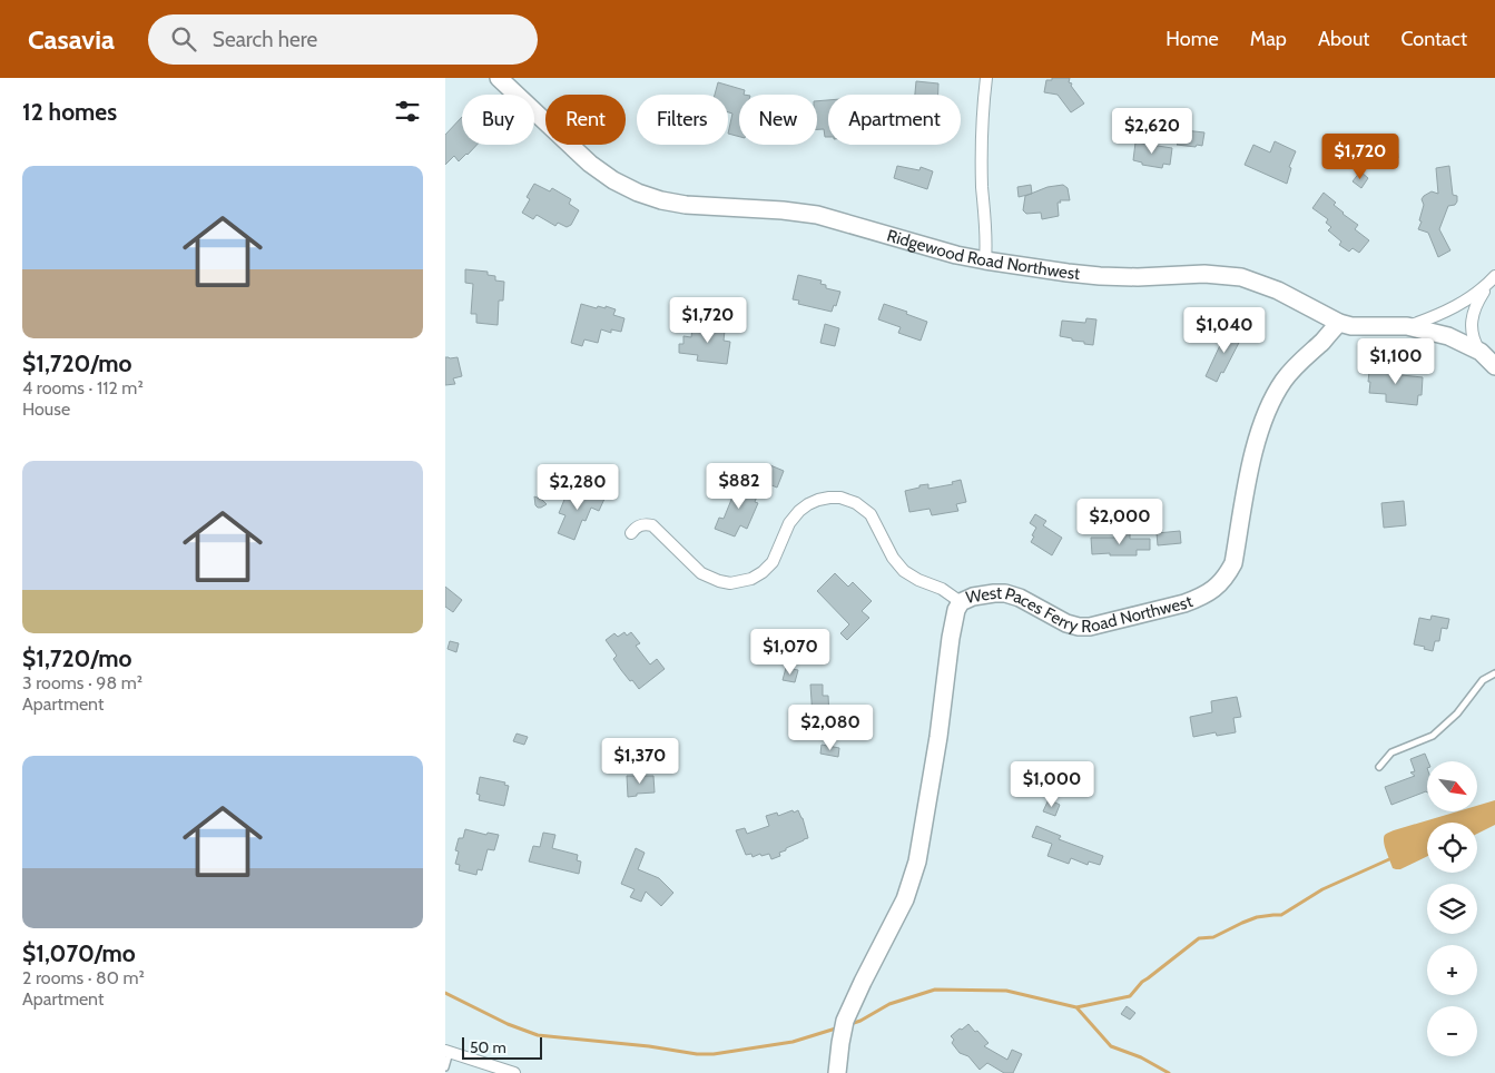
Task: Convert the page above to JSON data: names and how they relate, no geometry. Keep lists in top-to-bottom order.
{
  "streets": {
    "street": ["Ridgewood Road Northwest", "West Paces Ferry Road Northwest"]
  },
  "crossings": [
    ["Ridgewood Road Northwest", "West Paces Ferry Road Northwest"]
  ],
  "scale_bar": "50 m",
  "north": "bottom right",
  "page": {
    "header": "Casavia",
    "search": "Search here",
    "nav": [
      "Home",
      "Map",
      "About",
      "Contact"
    ],
    "heading": "12 homes",
    "chip": [
      "Buy",
      "Rent",
      "Filters",
      "New",
      "Apartment"
    ],
    "price": [
      "$2,620",
      "$1,720",
      "$1,720",
      "$1,040",
      "$1,100",
      "$882",
      "$2,280",
      "$2,000",
      "$1,070",
      "$2,080",
      "$1,370",
      "$1,000"
    ],
    "list": [
      {
        "name": "$1,720/mo",
        "note": "4 rooms · 112 m² · House"
      },
      {
        "name": "$1,720/mo",
        "note": "3 rooms · 98 m² · Apartment"
      },
      {
        "name": "$1,070/mo",
        "note": "2 rooms · 80 m² · Apartment"
      }
    ],
    "map_buttons": ["+", "−"],
    "scale": "50 m"
  }
}
